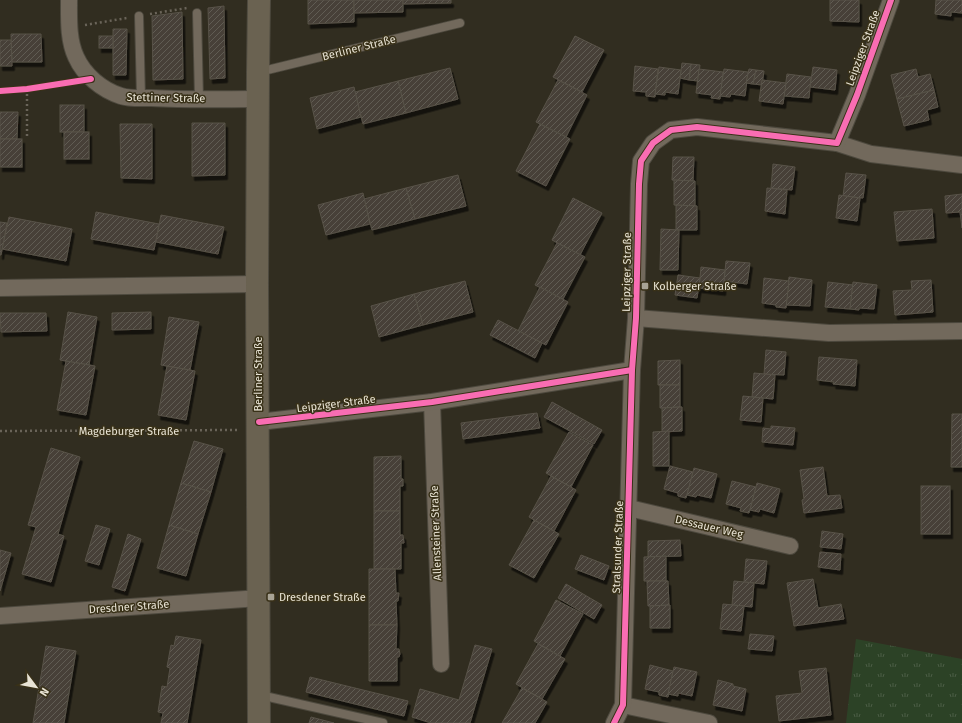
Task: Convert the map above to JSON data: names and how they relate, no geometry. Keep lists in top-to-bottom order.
{
  "streets": {
    "main road": ["Berliner Straße"],
    "street": [
      "Leipziger Straße",
      "Stettiner Straße",
      "Dessauer Weg",
      "Allensteiner Straße",
      "Stralsunder Straße",
      "Dresdner Straße"
    ],
    "path": ["Magdeburger Straße"]
  },
  "crossings": [
    ["Berliner Straße", "Leipziger Straße"],
    ["Berliner Straße", "Stettiner Straße"],
    ["Berliner Straße", "Magdeburger Straße"],
    ["Berliner Straße", "Dresdner Straße"],
    ["Leipziger Straße", "Magdeburger Straße"],
    ["Leipziger Straße", "Allensteiner Straße"],
    ["Leipziger Straße", "Stralsunder Straße"],
    ["Dessauer Weg", "Stralsunder Straße"]
  ],
  "places": {
    "transit": ["Kolberger Straße", "Dresdener Straße"]
  },
  "north": "bottom right"
}
